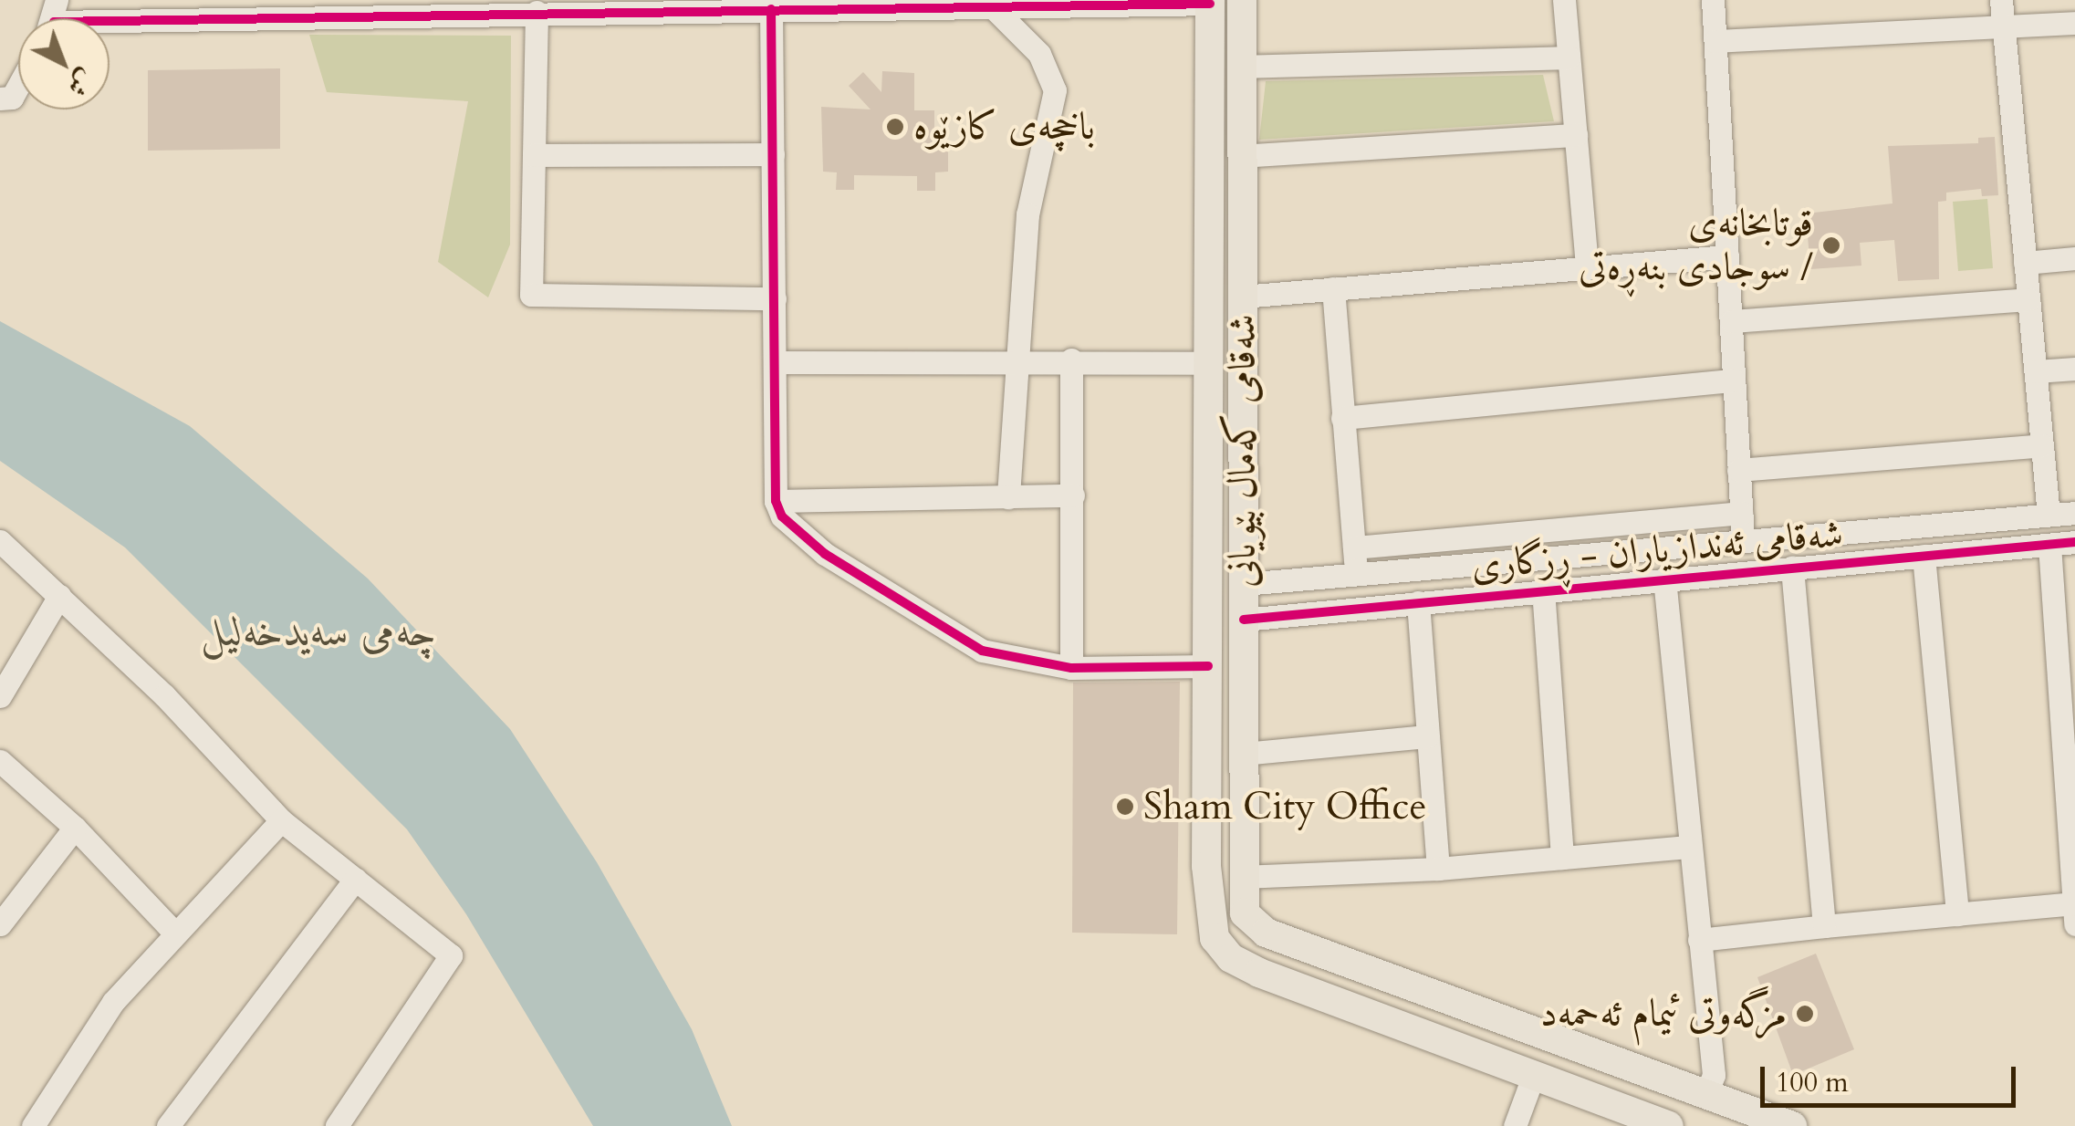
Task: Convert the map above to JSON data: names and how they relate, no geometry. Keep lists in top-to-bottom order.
{
  "streets": {
    "main road": ["شەقامی کەمال بێویانی"],
    "street": ["شەقامی ئەندازیاران - ڕزگاری"]
  },
  "crossings": [
    ["شەقامی کەمال بێویانی", "شەقامی ئەندازیاران - ڕزگاری"]
  ],
  "water": ["چەمی سەیدخەلیل"],
  "places": [
    "باخچەی کازێوە",
    "قوتابخانەی سوجادی بنەڕەتی /",
    "Sham City Office",
    "مزگەوتی ئیمام ئەحمەد"
  ],
  "scale_bar": "100 m",
  "north": "bottom right"
}
